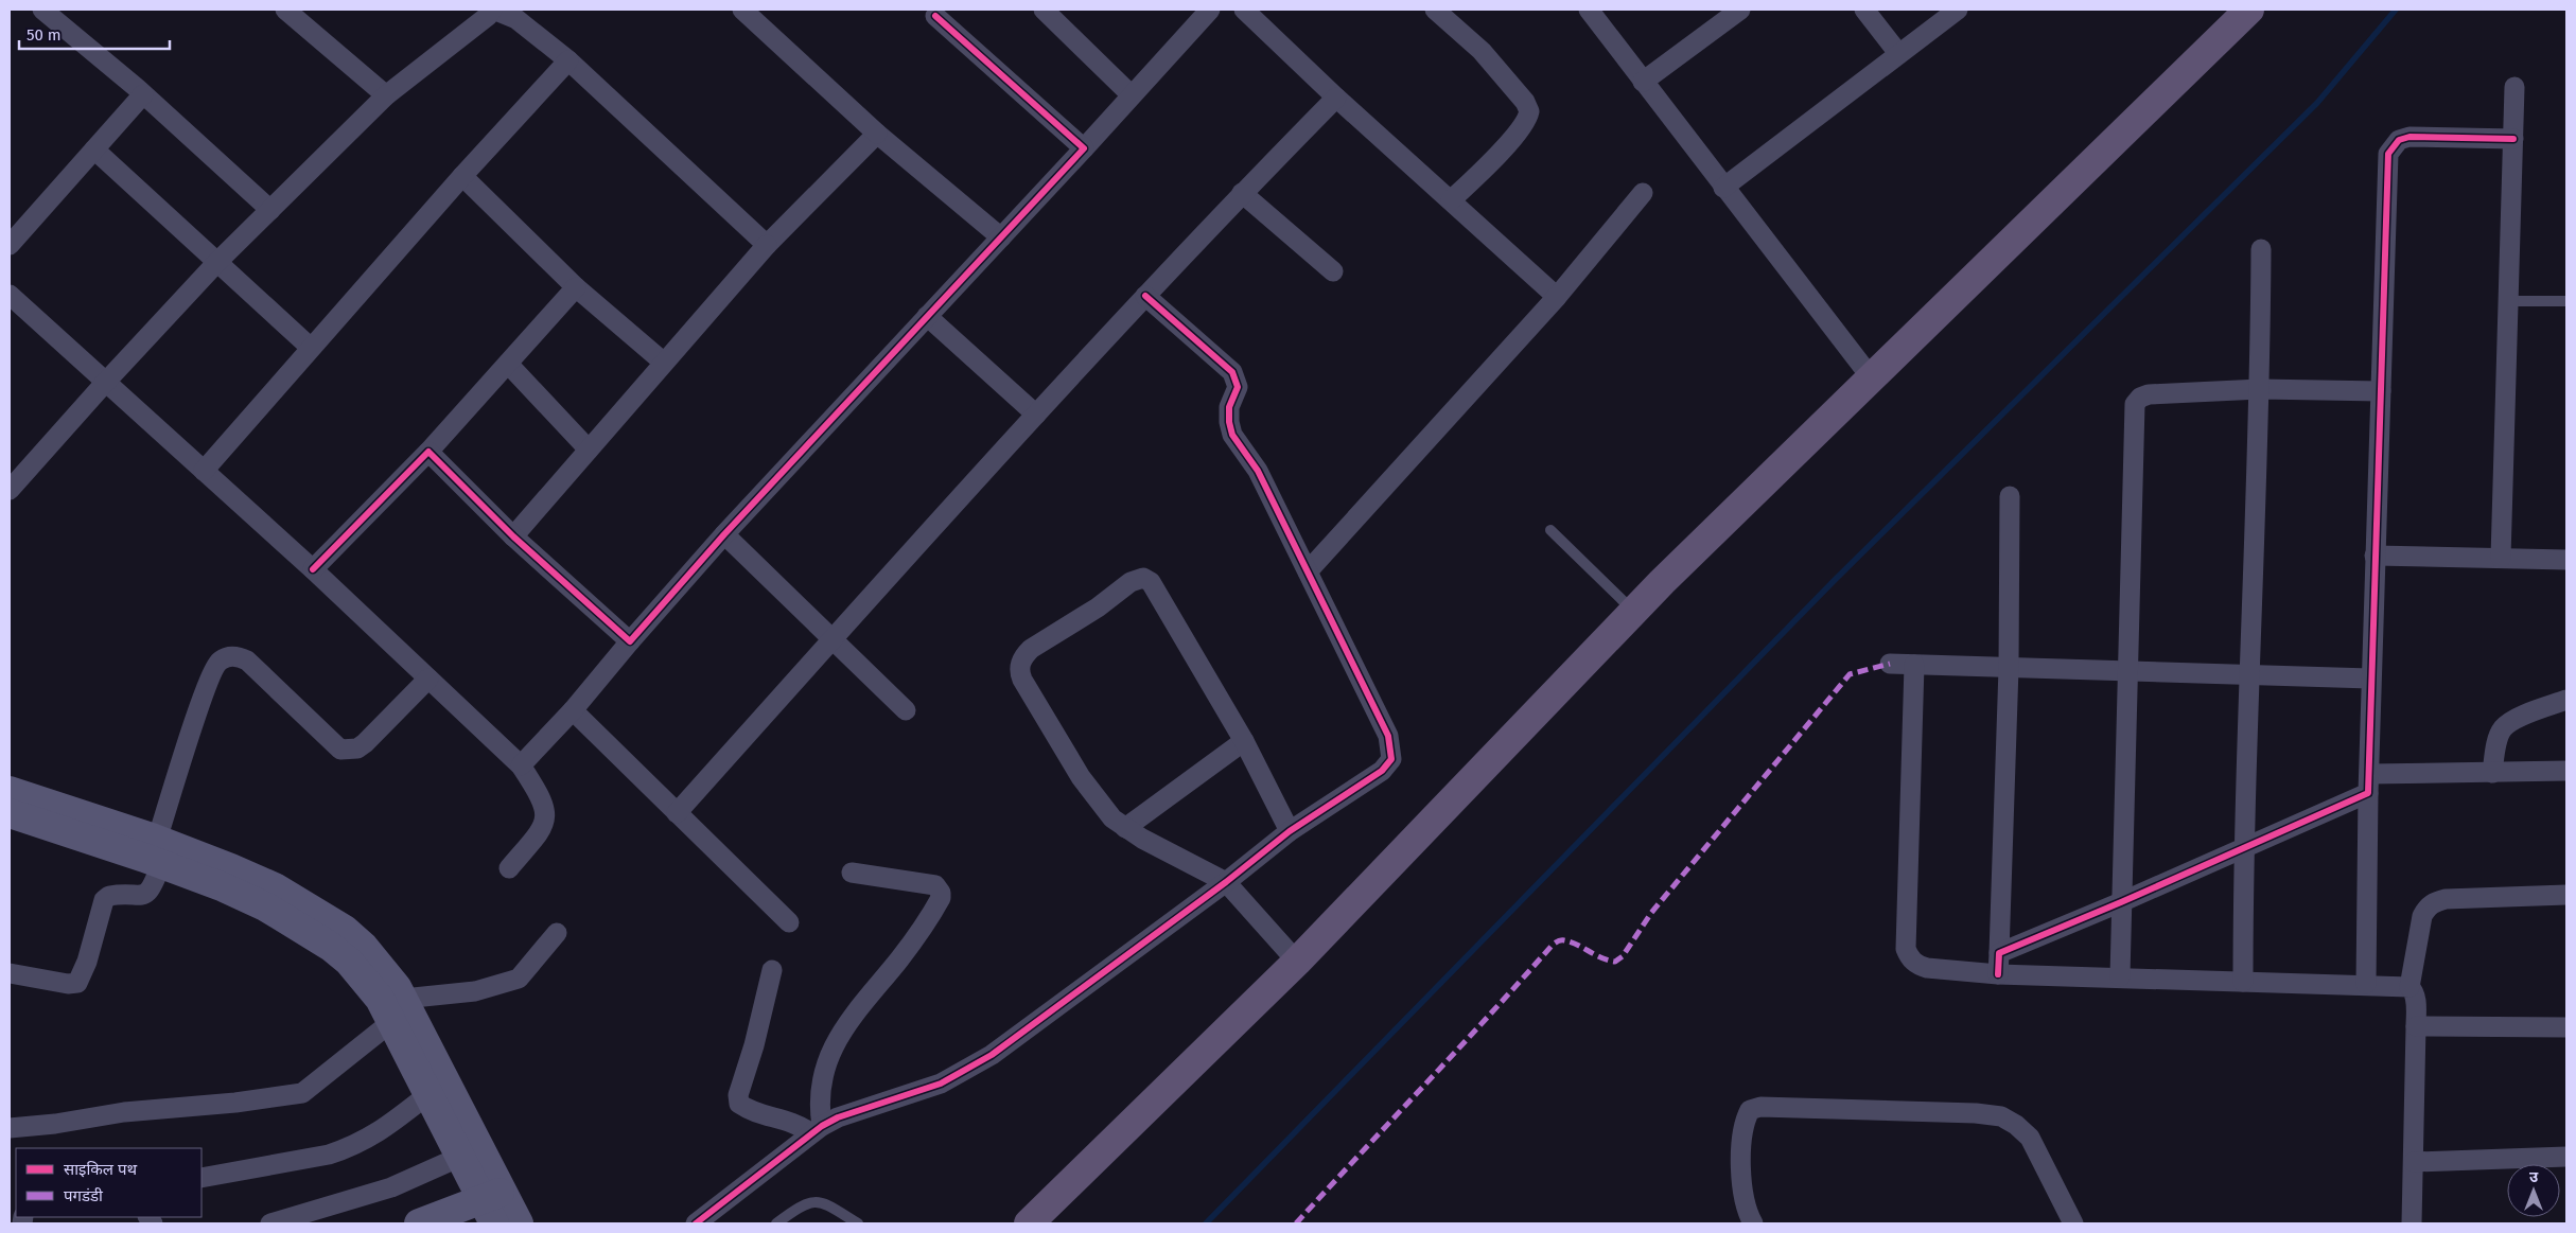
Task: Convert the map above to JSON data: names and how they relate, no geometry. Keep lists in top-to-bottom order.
{
  "legend": ["साइकिल पथ", "पगडंडी"],
  "scale_bar": "50 m",
  "north": "top"
}
